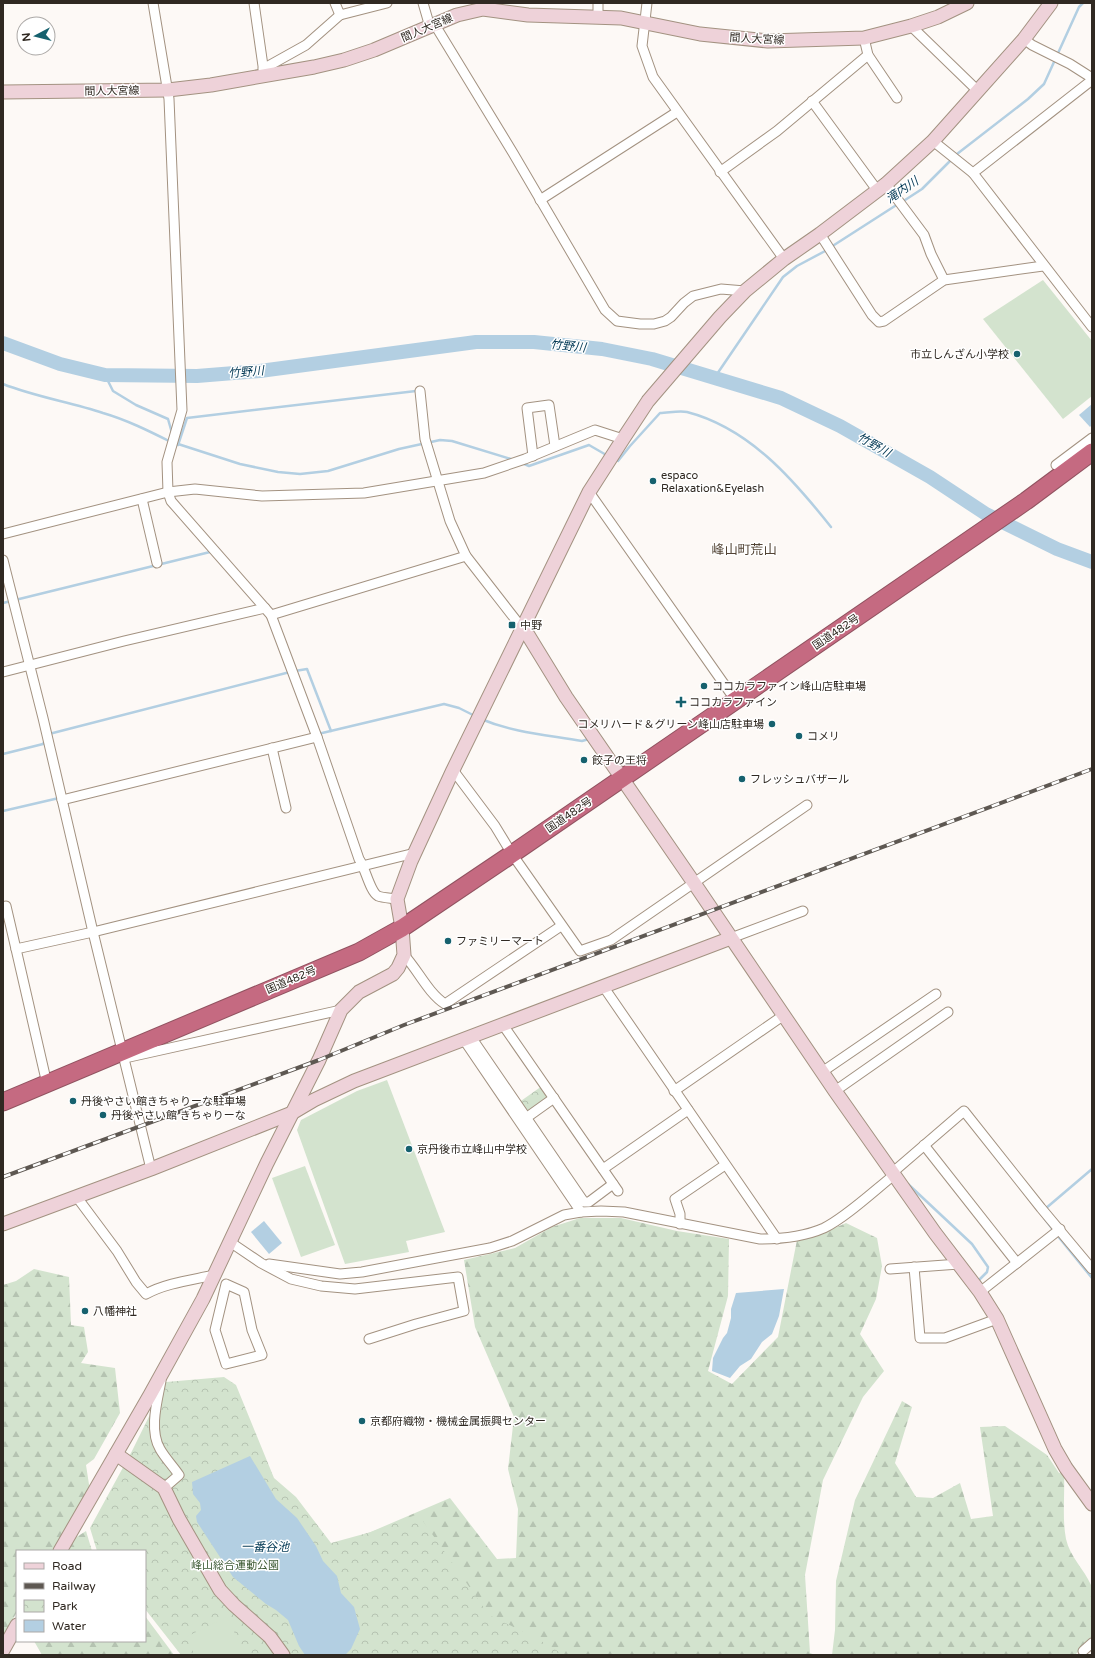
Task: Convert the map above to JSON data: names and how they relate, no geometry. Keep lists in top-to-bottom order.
{
  "streets": {
    "highway": ["国道482号"],
    "street": ["間人大宮線"]
  },
  "districts": ["峰山町荒山"],
  "water": ["滝内川", "竹野川", "一番谷池"],
  "parks": ["峰山総合運動公園"],
  "places": {
    "other": [
      "市立しんざん小学校",
      "espaco Relaxation&Eyelash",
      "ココカラファイン峰山店駐車場",
      "コメリハード＆グリーン峰山店駐車場",
      "コメリ",
      "餃子の王将",
      "フレッシュバザール",
      "ファミリーマート",
      "丹後やさい館きちゃりーな駐車場",
      "丹後やさい館 きちゃりーな",
      "京丹後市立峰山中学校",
      "八幡神社",
      "京都府織物・機械金属振興センター"
    ],
    "transit": ["中野"],
    "health": ["ココカラファイン"]
  },
  "legend": [
    "Road",
    "Railway",
    "Park",
    "Water"
  ],
  "north": "left"
}
